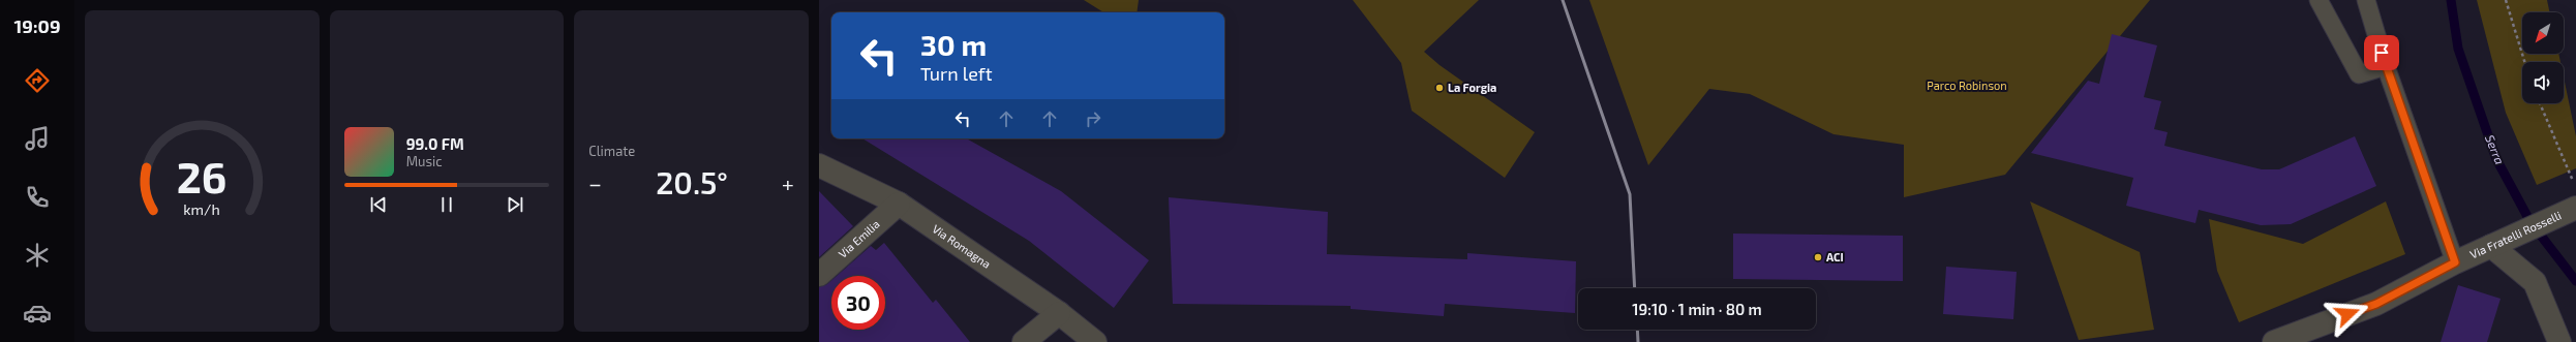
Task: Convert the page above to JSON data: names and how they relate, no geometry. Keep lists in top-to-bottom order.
{
  "streets": {
    "street": ["Via Fratelli Rosselli", "Via Emilia", "Via Romagna"]
  },
  "crossings": [
    ["Via Emilia", "Via Romagna"]
  ],
  "water": ["Serra"],
  "parks": ["Parco Robinson"],
  "places": ["La Forgia", "ACI"],
  "north": "bottom left",
  "page": {
    "tabs": "19:09",
    "tile": "Climate",
    "turn": ["30 m", "Turn left"],
    "song": ["99.0 FM", "Music"],
    "heat": ["−", "20.5°", "+"],
    "limit": "30",
    "trip": "19:10 · 1 min · 80 m",
    "gauge": ["26", "km/h"]
  }
}
